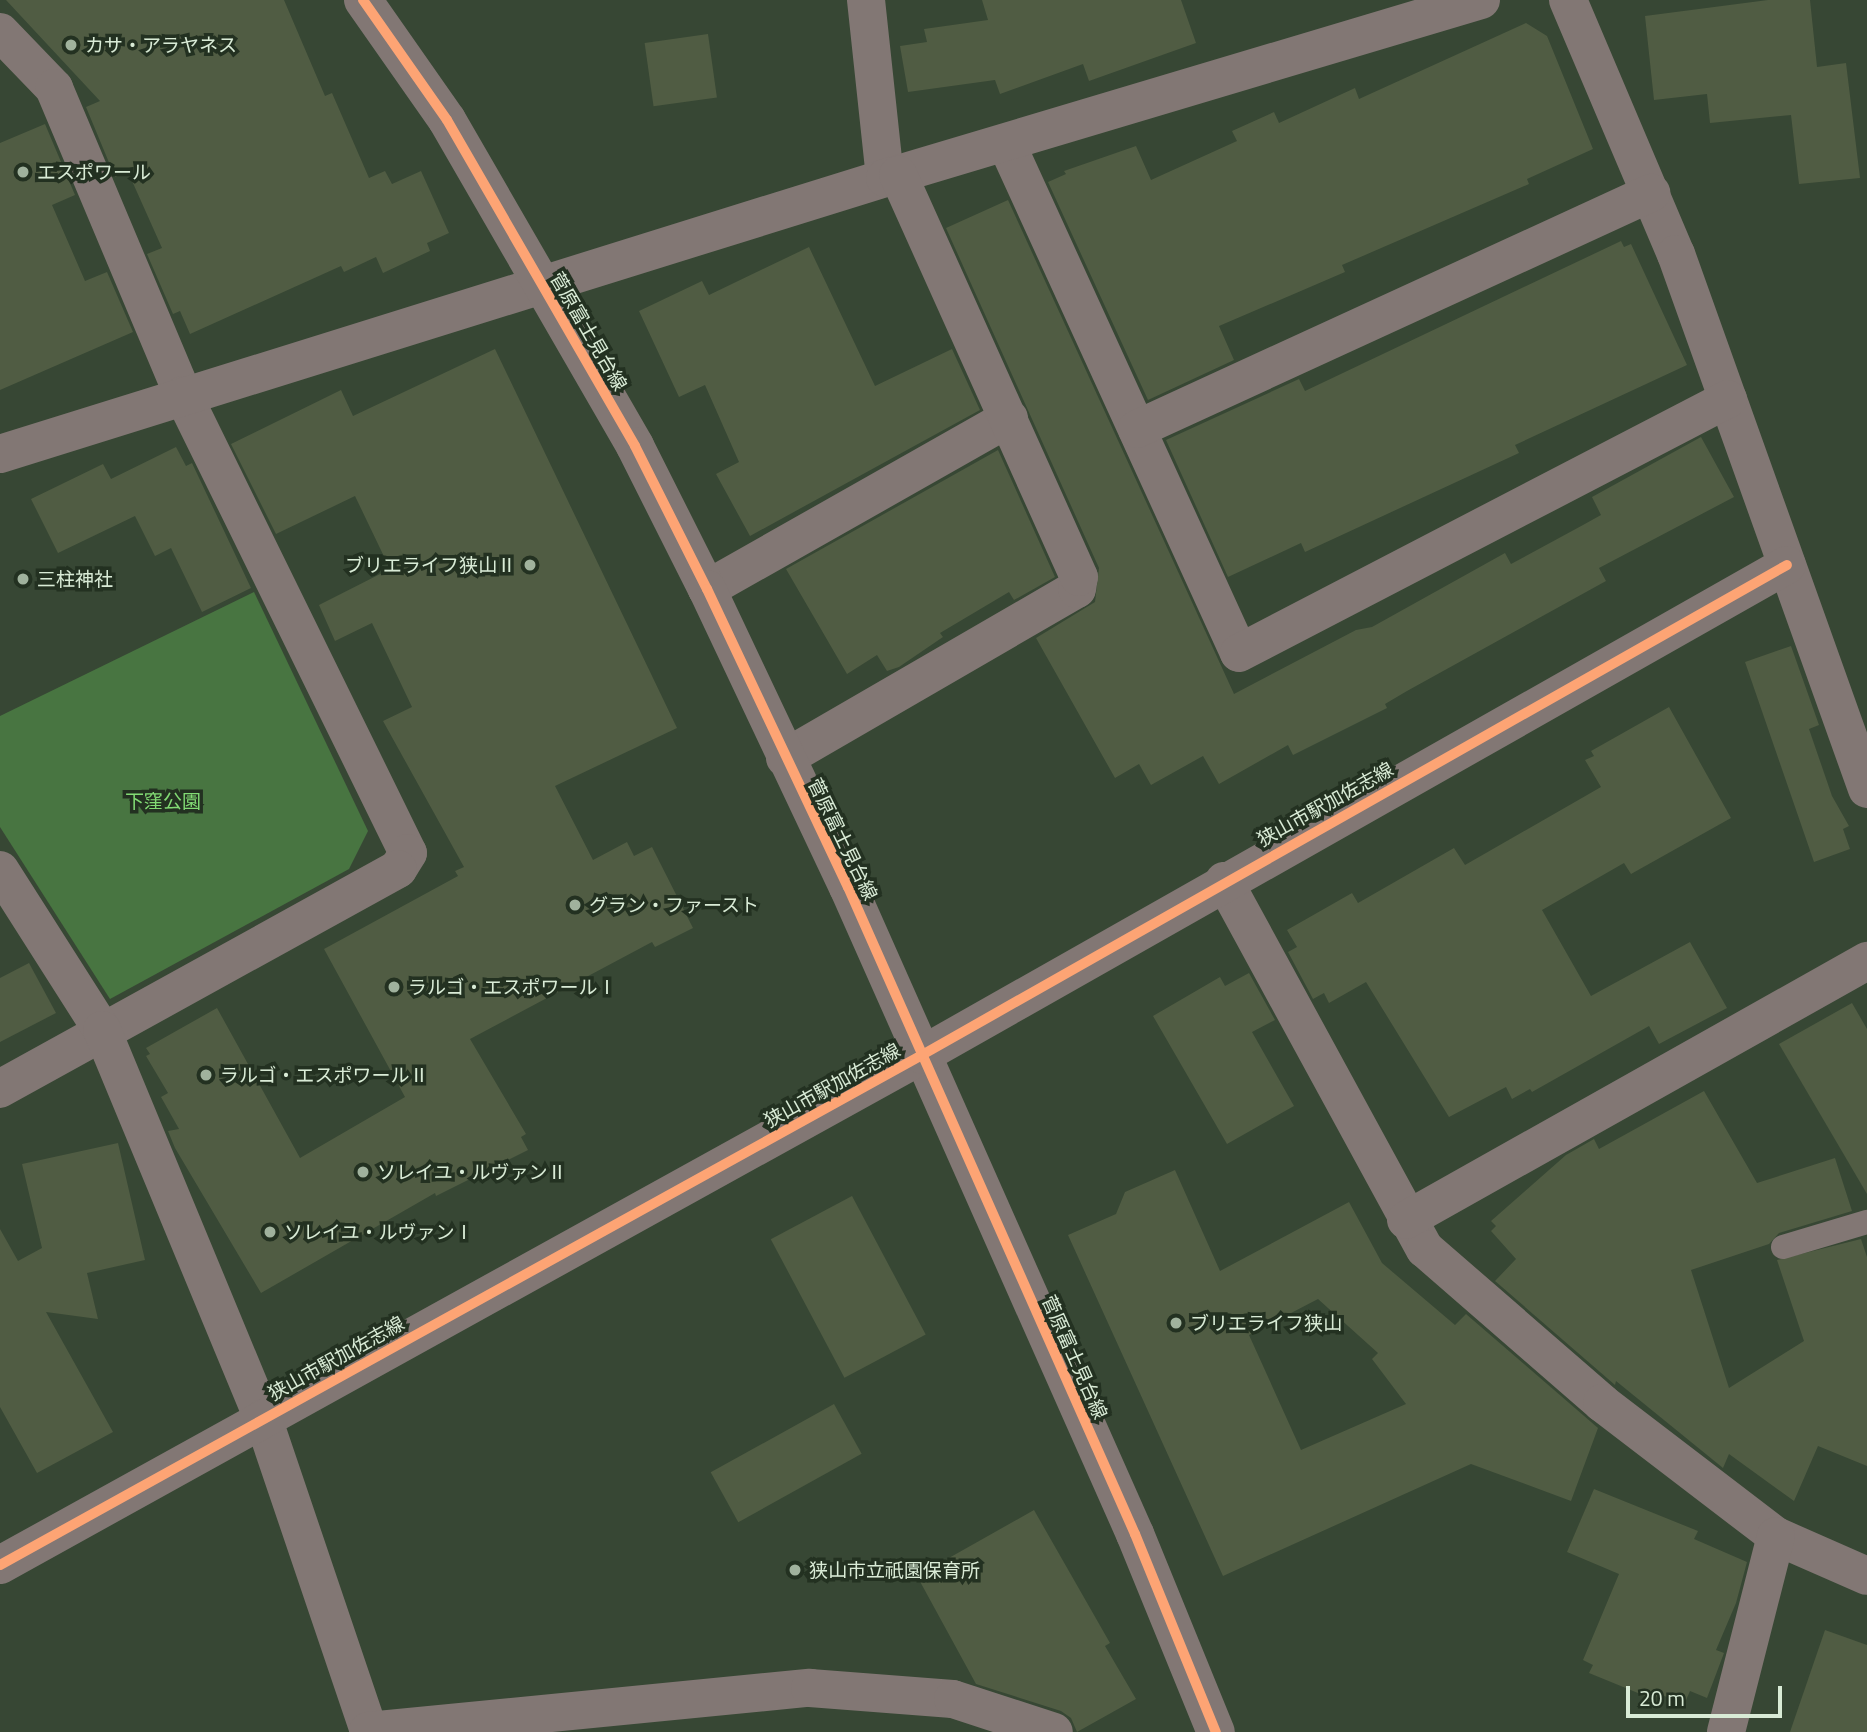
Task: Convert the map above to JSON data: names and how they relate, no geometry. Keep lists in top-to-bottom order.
{
  "streets": {
    "street": ["菅原富士見台線", "狭山市駅加佐志線"]
  },
  "crossings": [
    ["菅原富士見台線", "狭山市駅加佐志線"]
  ],
  "parks": ["下窪公園"],
  "places": [
    "カサ・アラヤネス",
    "エスポワール",
    "ブリエライフ狭山Ⅱ",
    "三柱神社",
    "グラン・ファースト",
    "ラルゴ・エスポワールⅠ",
    "ラルゴ・エスポワールⅡ",
    "ソレイユ・ルヴァンⅡ",
    "ソレイユ・ルヴァンⅠ",
    "ブリエライフ狭山",
    "狭山市立祇園保育所"
  ],
  "scale_bar": "20 m"
}
